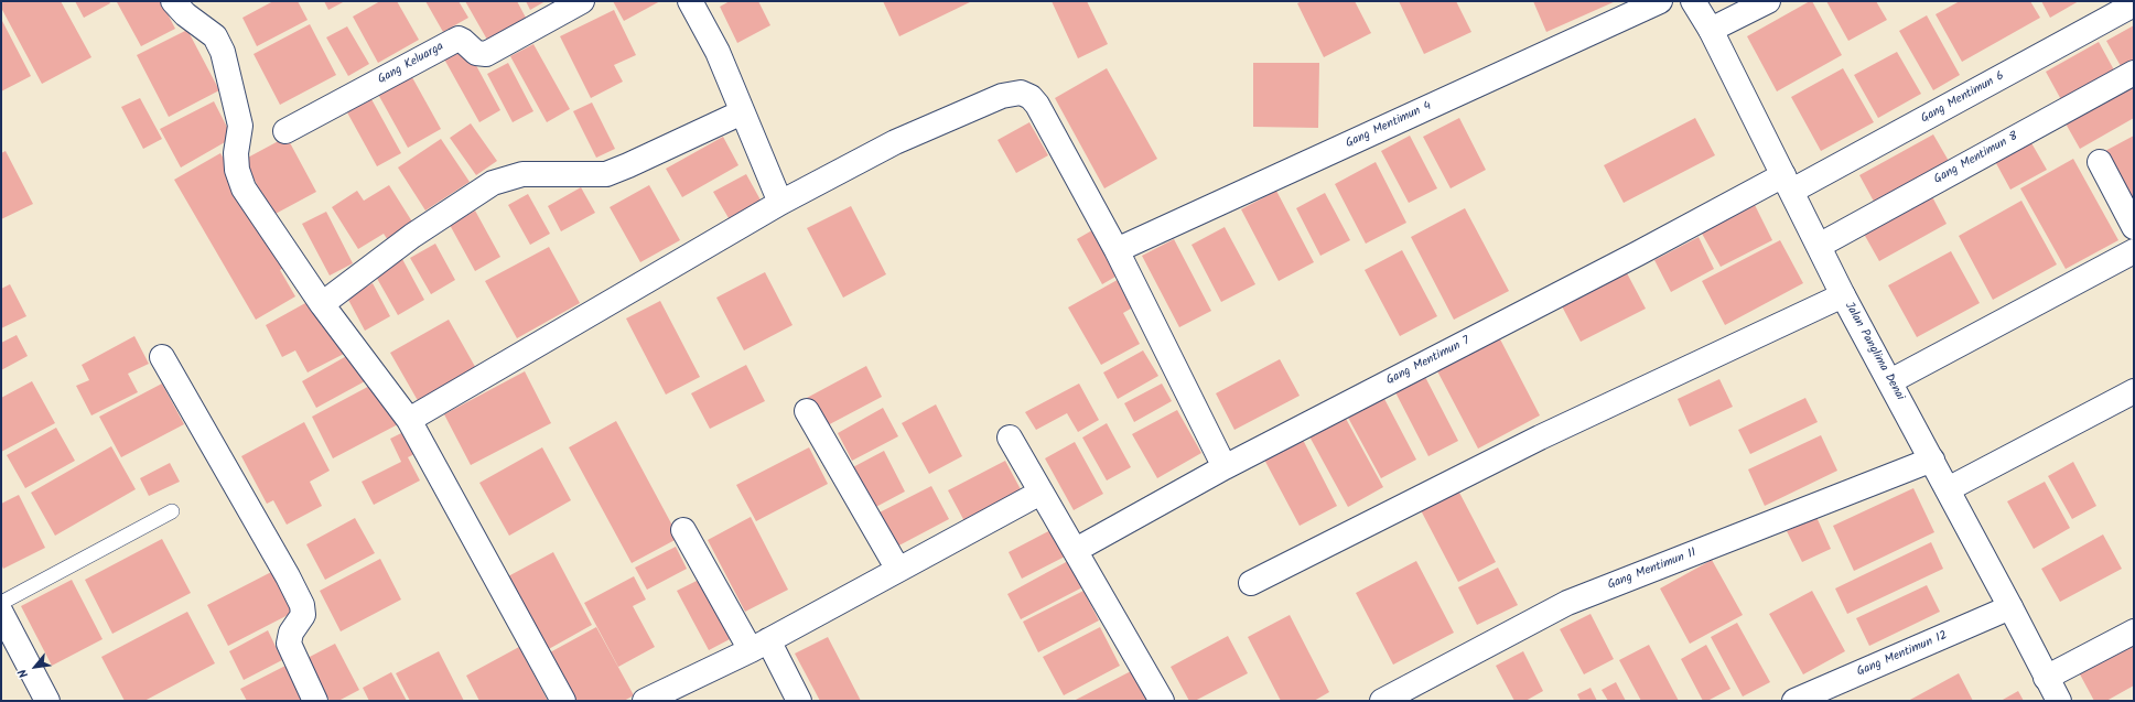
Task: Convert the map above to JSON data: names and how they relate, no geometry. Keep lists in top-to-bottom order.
{
  "streets": {
    "street": [
      "Gang Keluarga",
      "Gang Mentimun 6",
      "Gang Mentimun 4",
      "Gang Mentimun 8",
      "Jalan Panglima Denai",
      "Gang Mentimun 7",
      "Gang Mentimun 11",
      "Gang Mentimun 12"
    ]
  },
  "crossings": [
    ["Gang Mentimun 6", "Jalan Panglima Denai"],
    ["Gang Mentimun 6", "Gang Mentimun 7"],
    ["Gang Mentimun 8", "Jalan Panglima Denai"],
    ["Jalan Panglima Denai", "Gang Mentimun 7"],
    ["Jalan Panglima Denai", "Gang Mentimun 11"],
    ["Jalan Panglima Denai", "Gang Mentimun 12"]
  ],
  "north": "bottom left"
}
